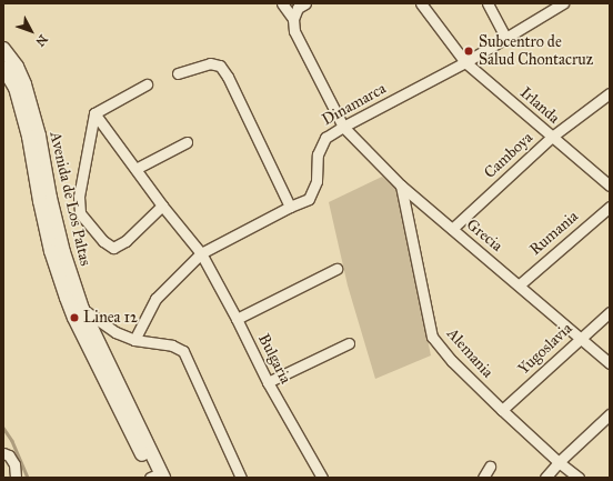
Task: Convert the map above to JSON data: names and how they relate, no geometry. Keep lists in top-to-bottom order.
{
  "streets": {
    "main road": ["Avenida de Los Paltas"],
    "street": [
      "Dinamarca",
      "Irlanda",
      "Camboya",
      "Rumania",
      "Grecia",
      "Yugoslavia",
      "Alemania",
      "Bulgaria"
    ]
  },
  "crossings": [
    ["Dinamarca", "Irlanda"],
    ["Dinamarca", "Grecia"],
    ["Dinamarca", "Bulgaria"],
    ["Irlanda", "Camboya"],
    ["Camboya", "Grecia"],
    ["Rumania", "Grecia"],
    ["Grecia", "Yugoslavia"],
    ["Grecia", "Alemania"],
    ["Yugoslavia", "Alemania"]
  ],
  "places": ["Subcentro de Salud Chontacruz", "Linea 12"],
  "north": "bottom right"
}
